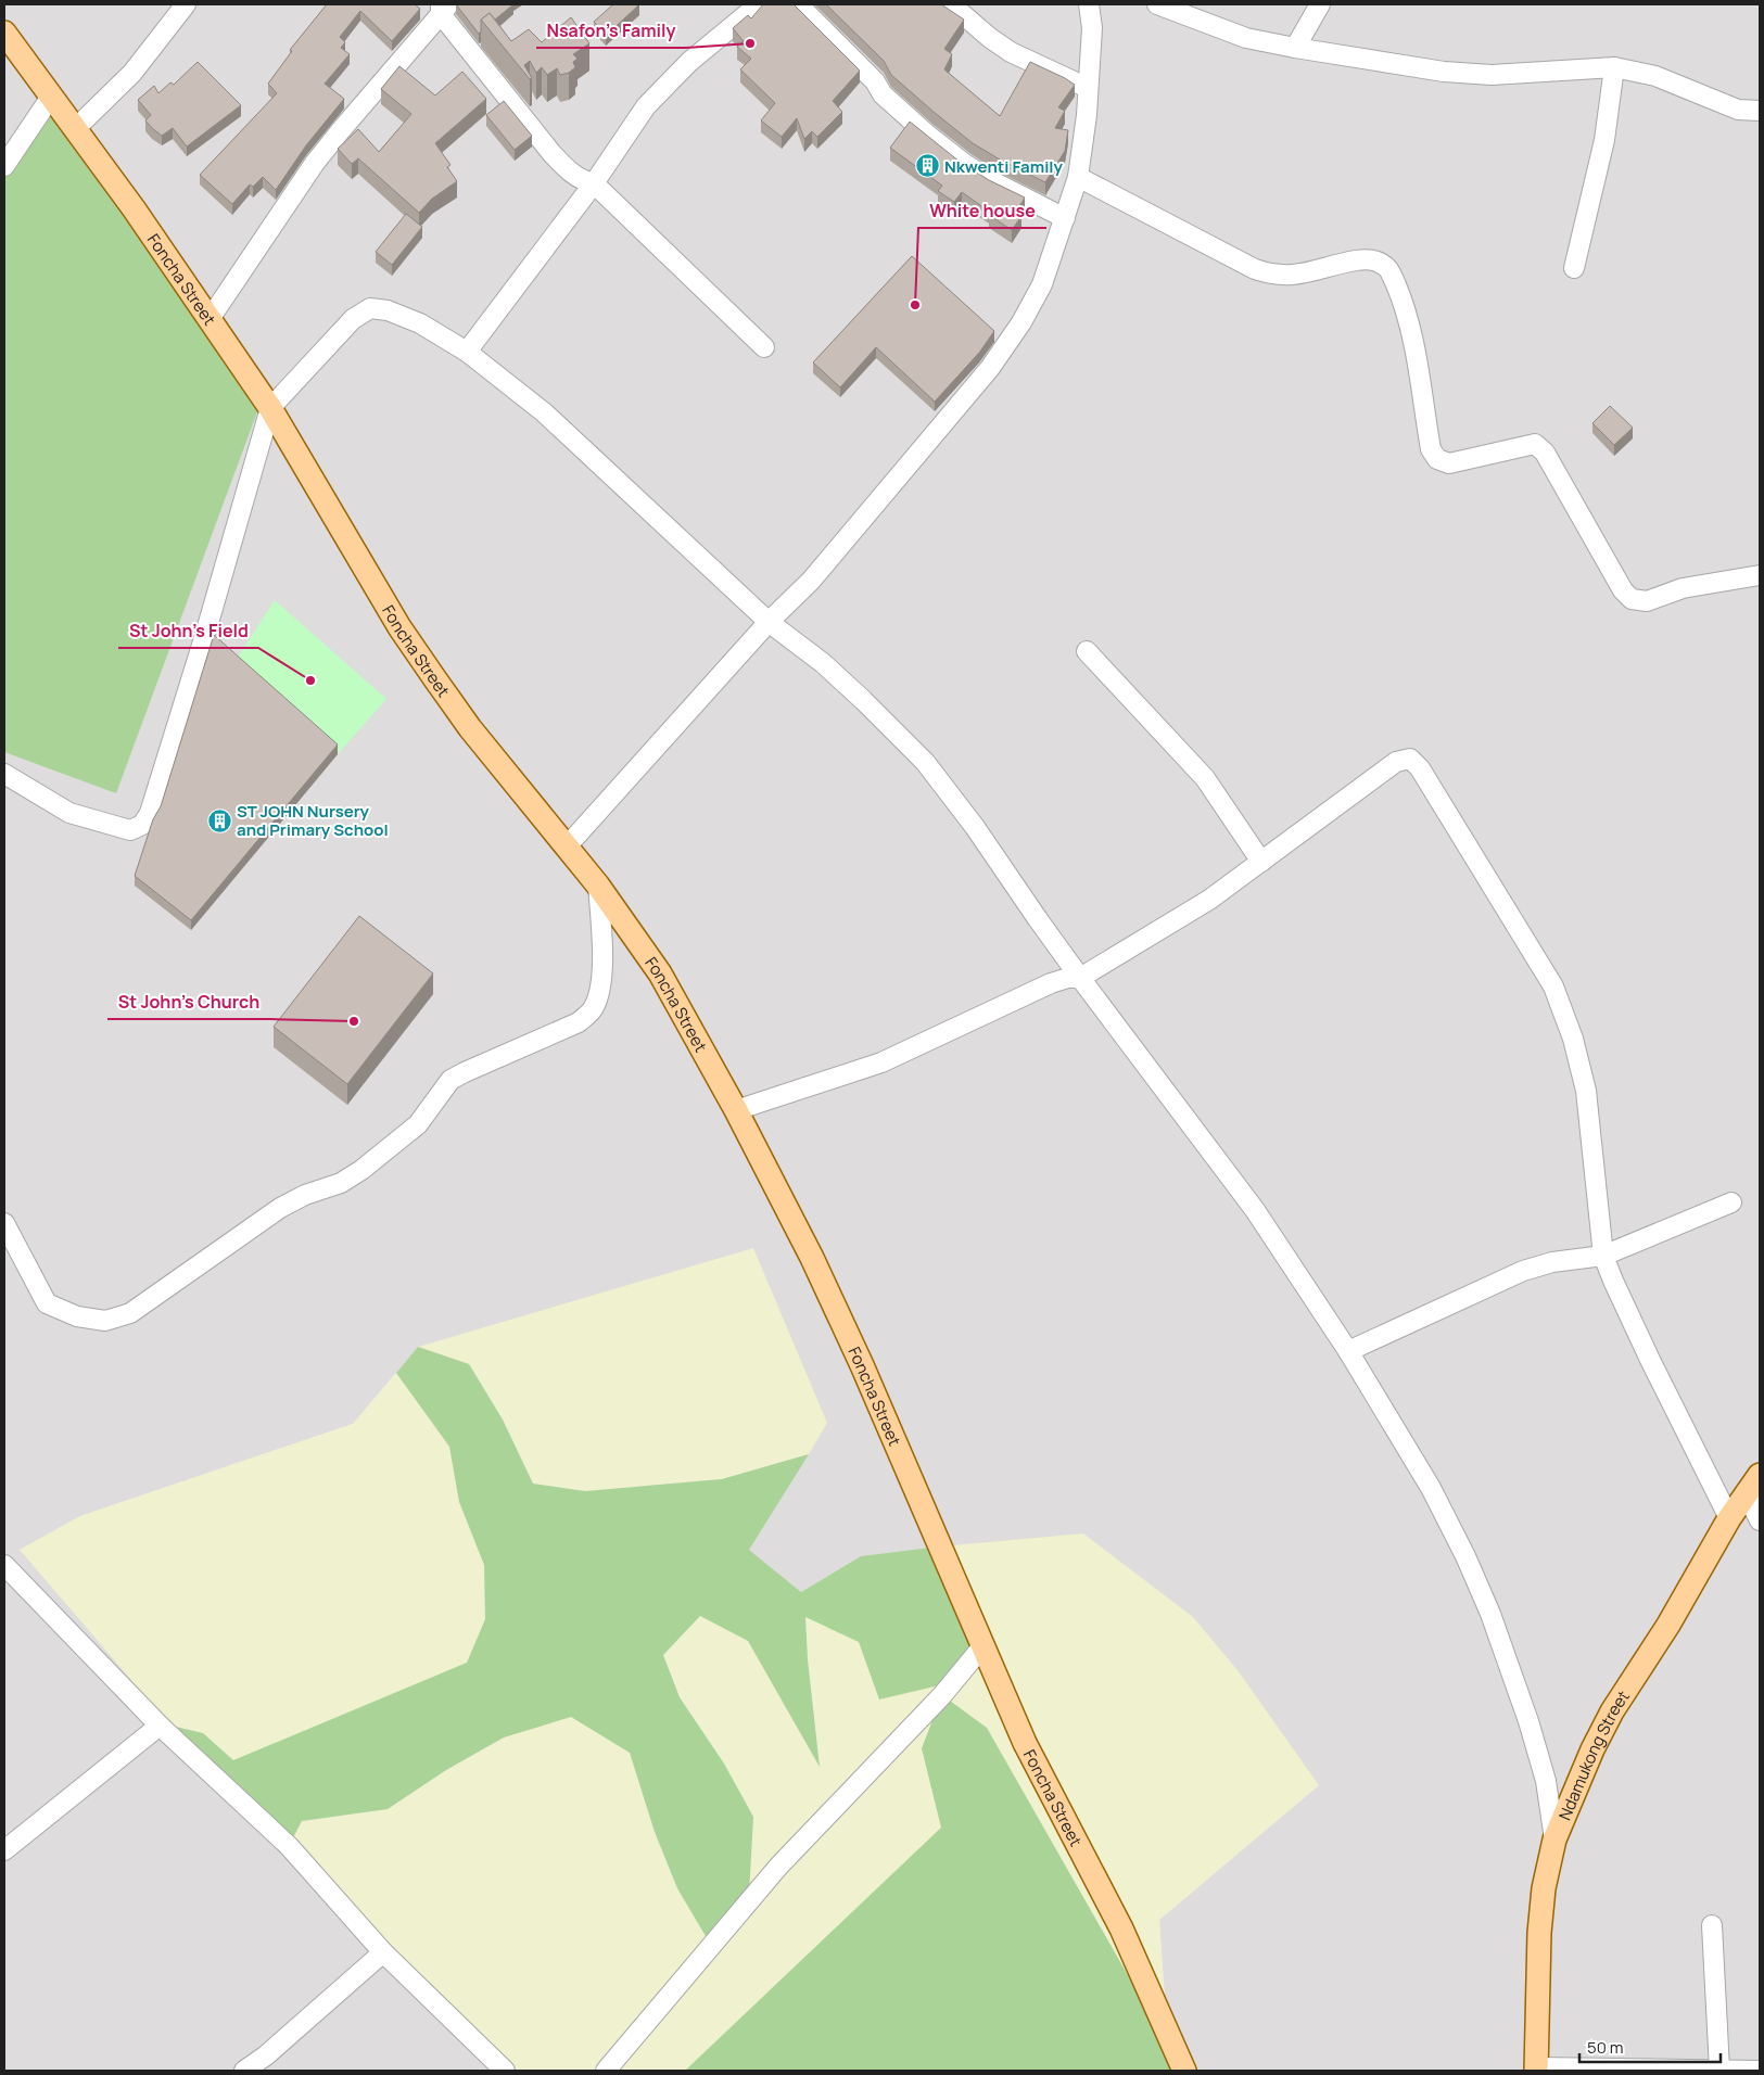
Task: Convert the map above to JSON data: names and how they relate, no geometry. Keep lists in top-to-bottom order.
{
  "streets": {
    "main road": ["Foncha Street", "Ndamukong Street"]
  },
  "places": {
    "other": [
      "Nsafon's Family",
      "White house",
      "St John's Field",
      "St John's Church"
    ],
    "building": ["Nkwenti Family", "ST JOHN Nursery and Primary School"]
  },
  "scale_bar": "50 m"
}
